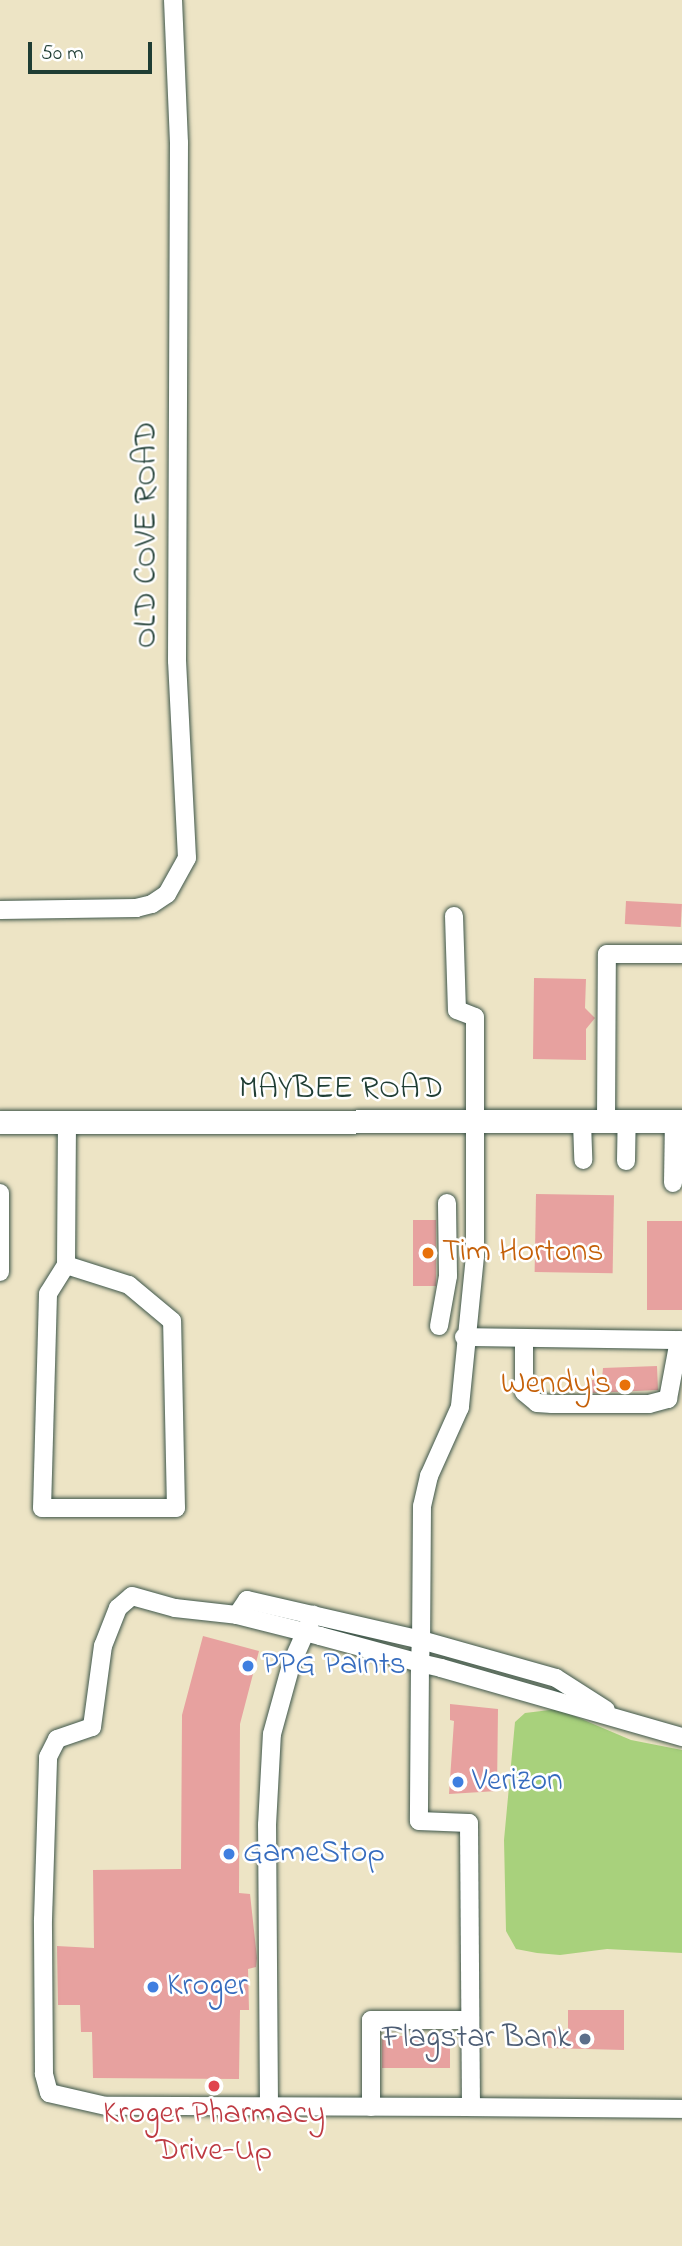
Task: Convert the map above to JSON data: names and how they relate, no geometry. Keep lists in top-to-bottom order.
{
  "streets": {
    "main road": ["MAYBEE ROAD"],
    "street": ["OLD COVE ROAD"]
  },
  "places": [
    "Tim Hortons",
    "Wendy's",
    "PPG Paints",
    "Verizon",
    "GameStop",
    "Kroger",
    "Flagstar Bank",
    "Kroger Pharmacy Drive-Up"
  ],
  "scale_bar": "50 m"
}
